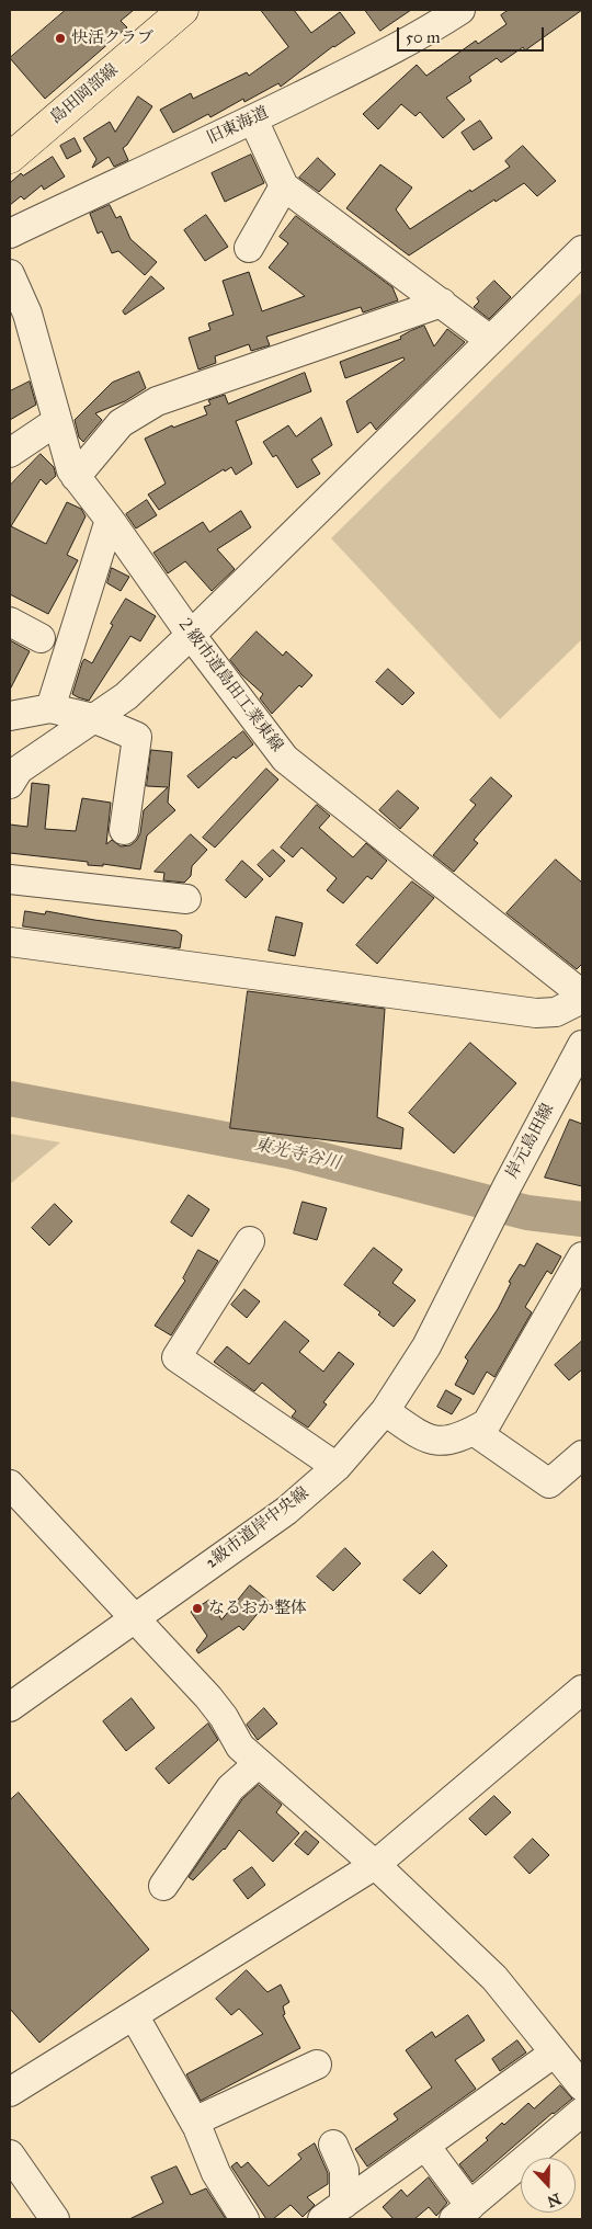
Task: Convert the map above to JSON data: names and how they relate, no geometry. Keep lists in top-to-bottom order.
{
  "streets": {
    "main road": ["島田岡部線"],
    "street": [
      "旧東海道",
      "２級市道島田工業東線",
      "岸元島田線",
      "2級市道岸中央線"
    ]
  },
  "crossings": [
    ["岸元島田線", "2級市道岸中央線"]
  ],
  "water": ["東光寺谷川"],
  "places": ["快活クラブ", "なるおか整体"],
  "scale_bar": "50 m",
  "north": "bottom"
}
